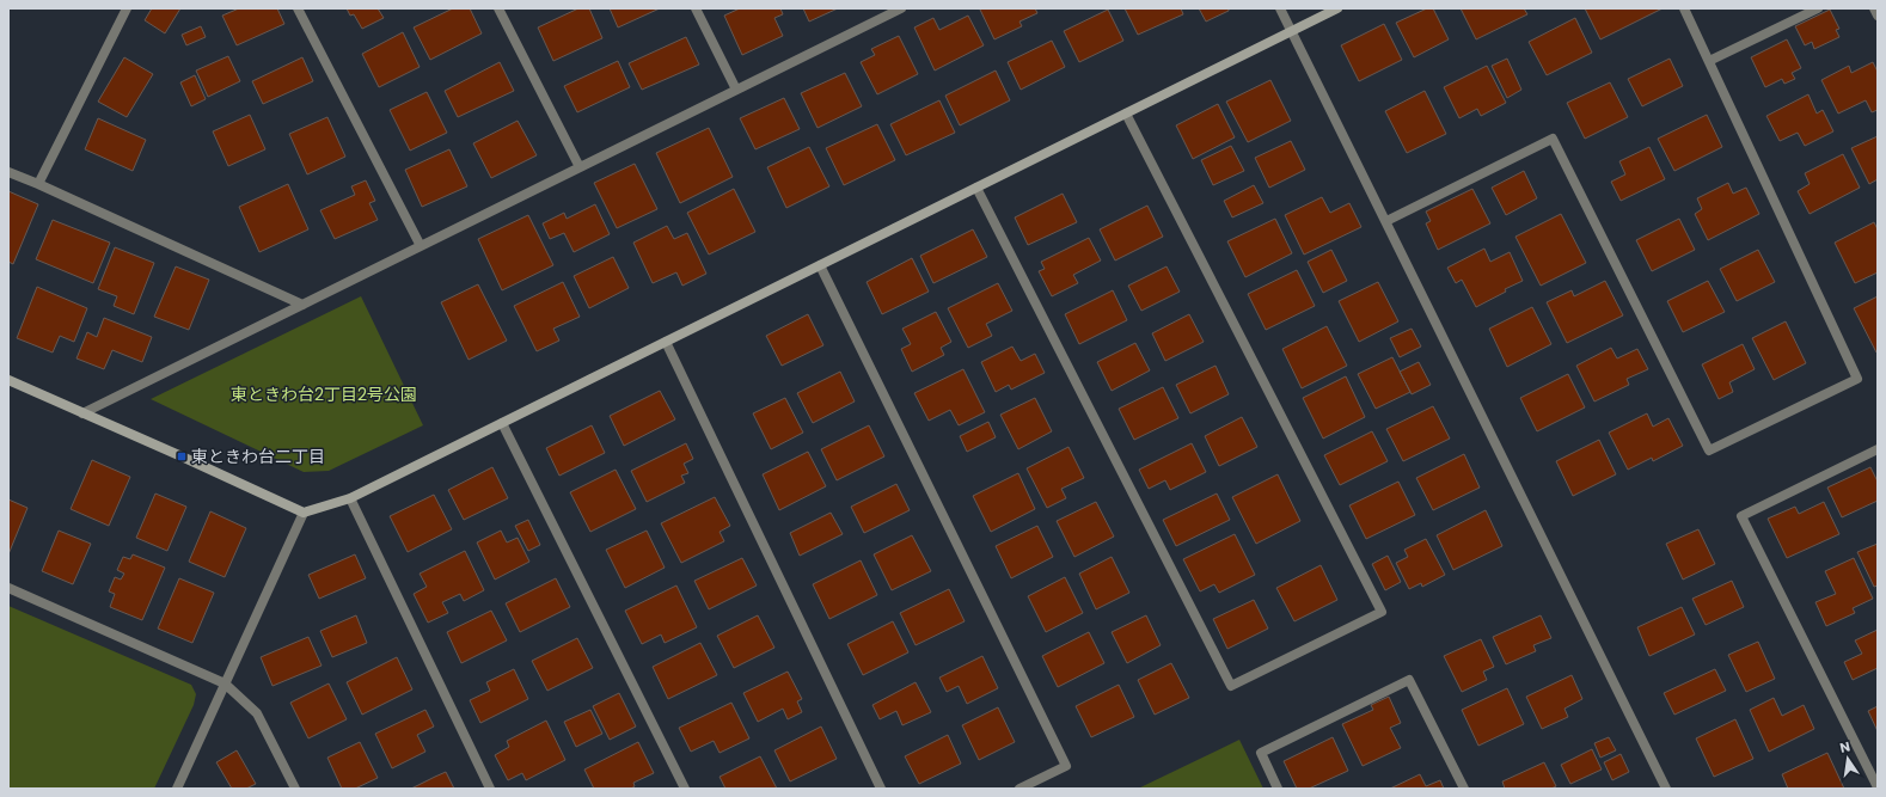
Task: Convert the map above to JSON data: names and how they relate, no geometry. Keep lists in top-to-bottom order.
{
  "parks": ["東ときわ台2丁目2号公園"],
  "places": {
    "transit": ["東ときわ台二丁目"]
  },
  "north": "top"
}
